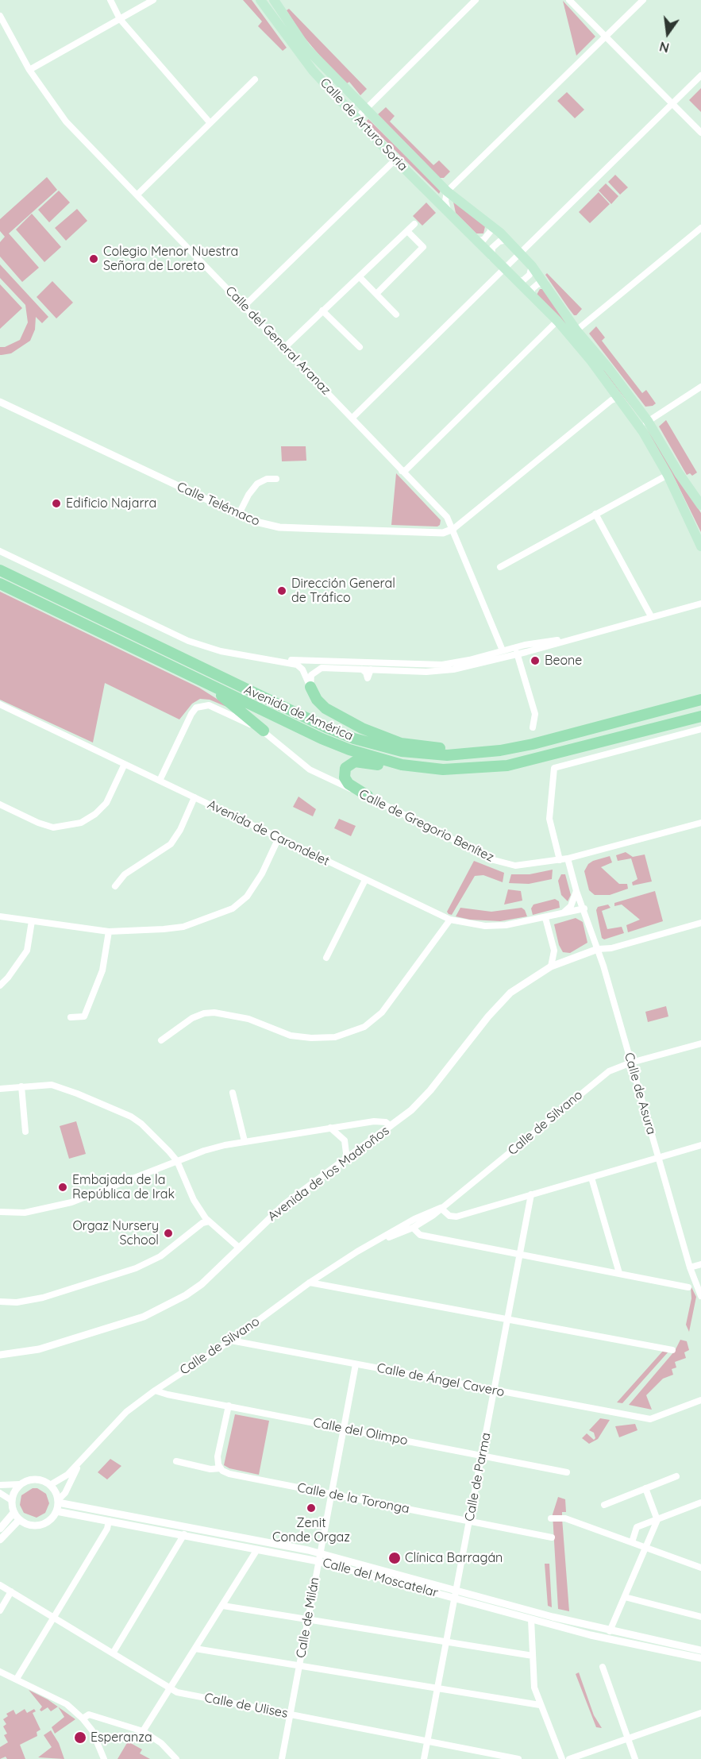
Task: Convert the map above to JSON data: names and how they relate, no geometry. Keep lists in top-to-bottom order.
{
  "streets": {
    "highway": ["Avenida de América"],
    "main road": ["Calle de Arturo Soria"],
    "street": [
      "Calle del General Aranaz",
      "Calle Telémaco",
      "Calle de Gregorio Benítez",
      "Avenida de Carondelet",
      "Calle de Asura",
      "Calle de Silvano",
      "Avenida de los Madroños",
      "Calle de Ángel Cavero",
      "Calle del Olimpo",
      "Calle de Parma",
      "Calle de la Toronga",
      "Calle del Moscatelar",
      "Calle de Milán",
      "Calle de Ulises"
    ]
  },
  "crossings": [
    ["Calle del General Aranaz", "Calle Telémaco"],
    ["Calle de Gregorio Benítez", "Avenida de Carondelet"],
    ["Calle de Gregorio Benítez", "Calle de Asura"],
    ["Avenida de Carondelet", "Calle de Asura"],
    ["Calle de Asura", "Calle de Silvano"],
    ["Calle de Asura", "Avenida de los Madroños"],
    ["Calle de Silvano", "Calle de Ángel Cavero"],
    ["Calle de Silvano", "Calle del Olimpo"],
    ["Calle de Silvano", "Calle del Moscatelar"],
    ["Calle de Ángel Cavero", "Calle de Parma"],
    ["Calle de Ángel Cavero", "Calle de Milán"],
    ["Calle del Olimpo", "Calle de Parma"],
    ["Calle del Olimpo", "Calle de Milán"],
    ["Calle de Parma", "Calle de la Toronga"],
    ["Calle de Parma", "Calle del Moscatelar"],
    ["Calle de Parma", "Calle de Ulises"],
    ["Calle de la Toronga", "Calle de Milán"],
    ["Calle del Moscatelar", "Calle de Milán"],
    ["Calle de Milán", "Calle de Ulises"]
  ],
  "places": [
    "Colegio Menor Nuestra Señora de Loreto",
    "Edificio Najarra",
    "Dirección General de Tráfico",
    "Beone",
    "Embajada de la República de Irak",
    "Orgaz Nursery School",
    "Zenit Conde Orgaz",
    "Clínica Barragán",
    "Esperanza"
  ],
  "north": "bottom"
}
